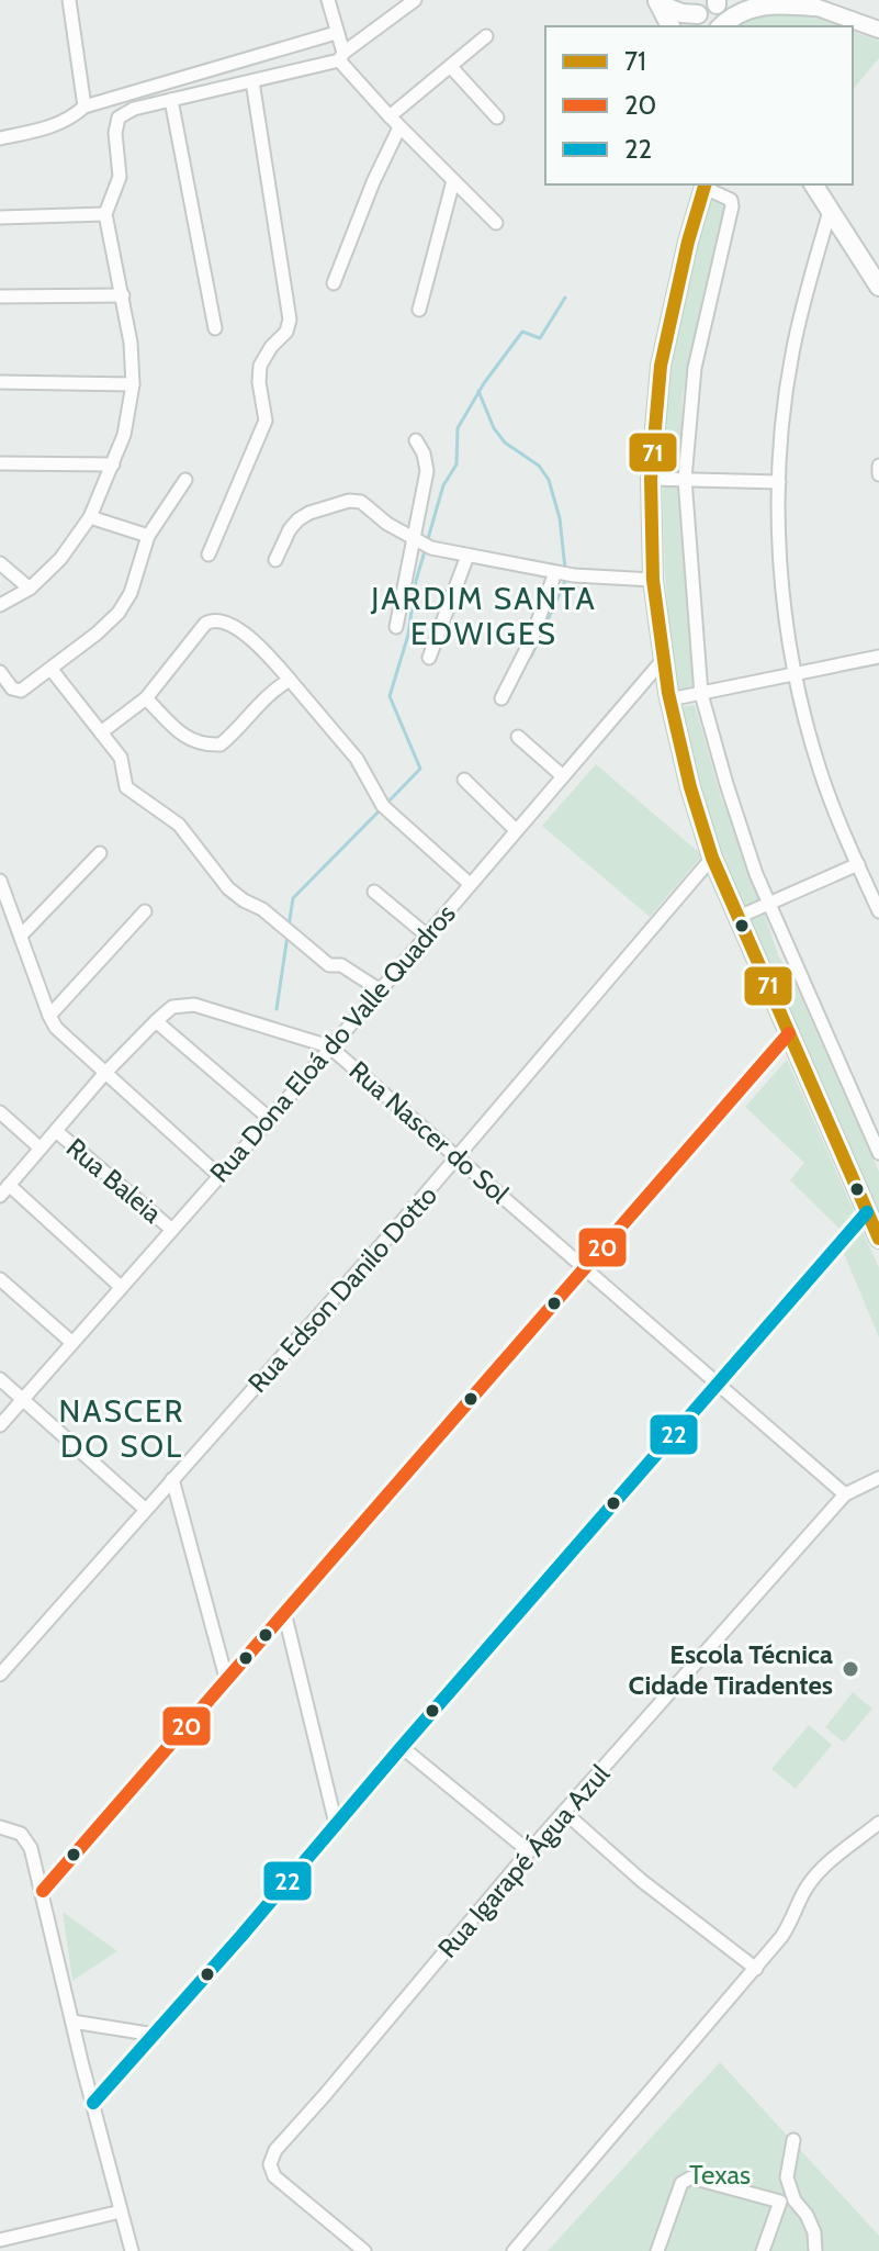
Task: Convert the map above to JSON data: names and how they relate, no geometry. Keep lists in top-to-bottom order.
{
  "streets": {
    "street": [
      "Rua Dona Eloá do Valle Quadros",
      "Rua Nascer do Sol",
      "Rua Baleia",
      "Rua Edson Danilo Dotto",
      "Rua Igarapé Água Azul"
    ]
  },
  "crossings": [
    ["Rua Dona Eloá do Valle Quadros", "Rua Nascer do Sol"],
    ["Rua Dona Eloá do Valle Quadros", "Rua Baleia"],
    ["Rua Nascer do Sol", "Rua Baleia"],
    ["Rua Nascer do Sol", "Rua Edson Danilo Dotto"],
    ["Rua Nascer do Sol", "Rua Igarapé Água Azul"]
  ],
  "districts": ["JARDIM SANTA EDWIGES", "NASCER DO SOL"],
  "parks": ["Texas"],
  "places": ["Escola Técnica Cidade Tiradentes"],
  "lines": ["transit line 71", "transit line 20", "transit line 22"],
  "legend": ["71", "20", "22"]
}
